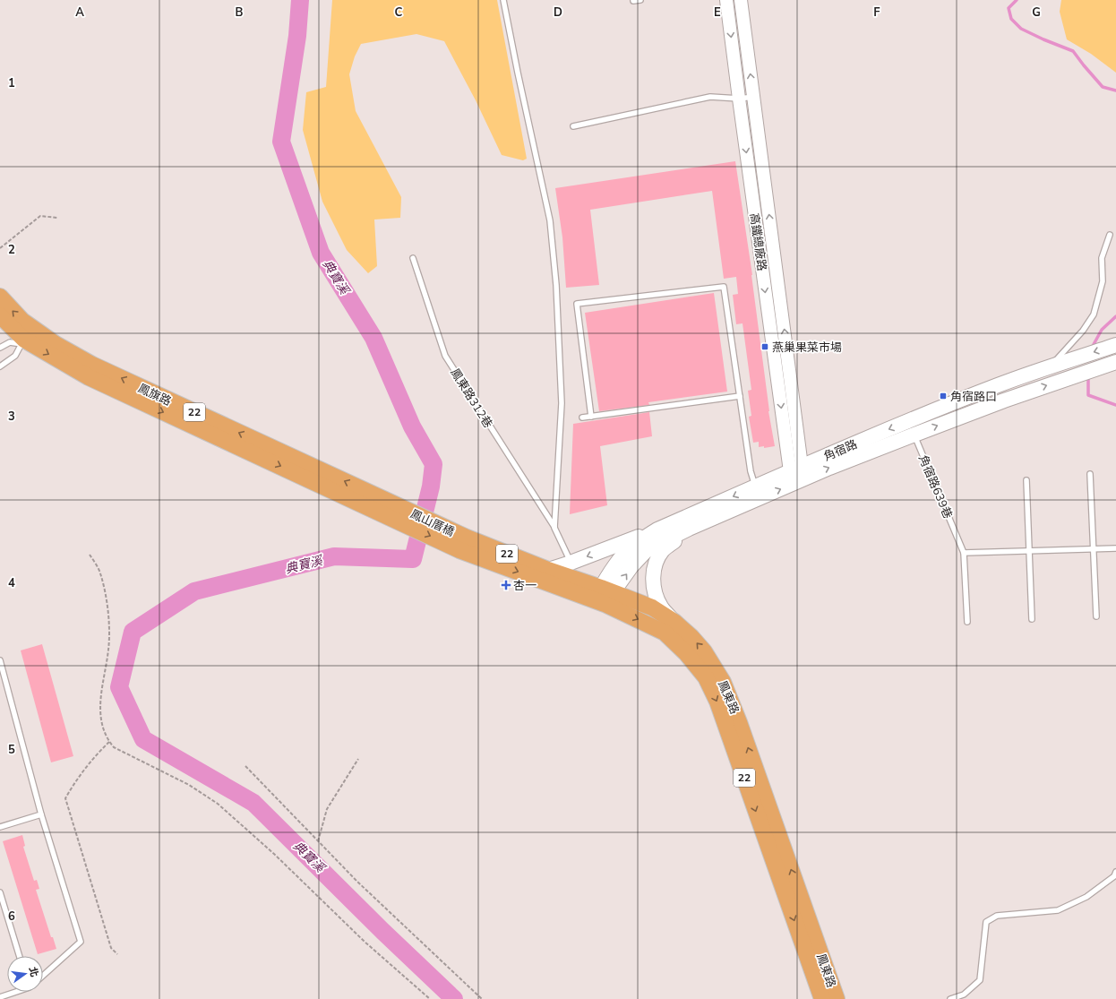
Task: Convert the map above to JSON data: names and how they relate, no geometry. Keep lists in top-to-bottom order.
{
  "streets": {
    "main road": [
      "鳳旗路",
      "22",
      "角宿路",
      "鳳山厝橋",
      "鳳東路"
    ],
    "street": ["高鐵總廠路"],
    "lane": ["鳳東路312巷", "角宿路639巷"]
  },
  "crossings": [
    ["高鐵總廠路", "角宿路"],
    ["鳳旗路", "鳳山厝橋"],
    ["角宿路", "角宿路639巷"],
    ["角宿路", "鳳東路"],
    ["鳳山厝橋", "鳳東路"]
  ],
  "water": ["典寶溪"],
  "places": {
    "transit": ["燕巢果菜市場", "角宿路口"],
    "health": ["杏一"]
  },
  "north": "right",
  "grid": {
    "columns": [
      "A",
      "B",
      "C",
      "D",
      "E",
      "F",
      "G"
    ],
    "rows": [
      "1",
      "2",
      "3",
      "4",
      "5",
      "6"
    ]
  }
}
